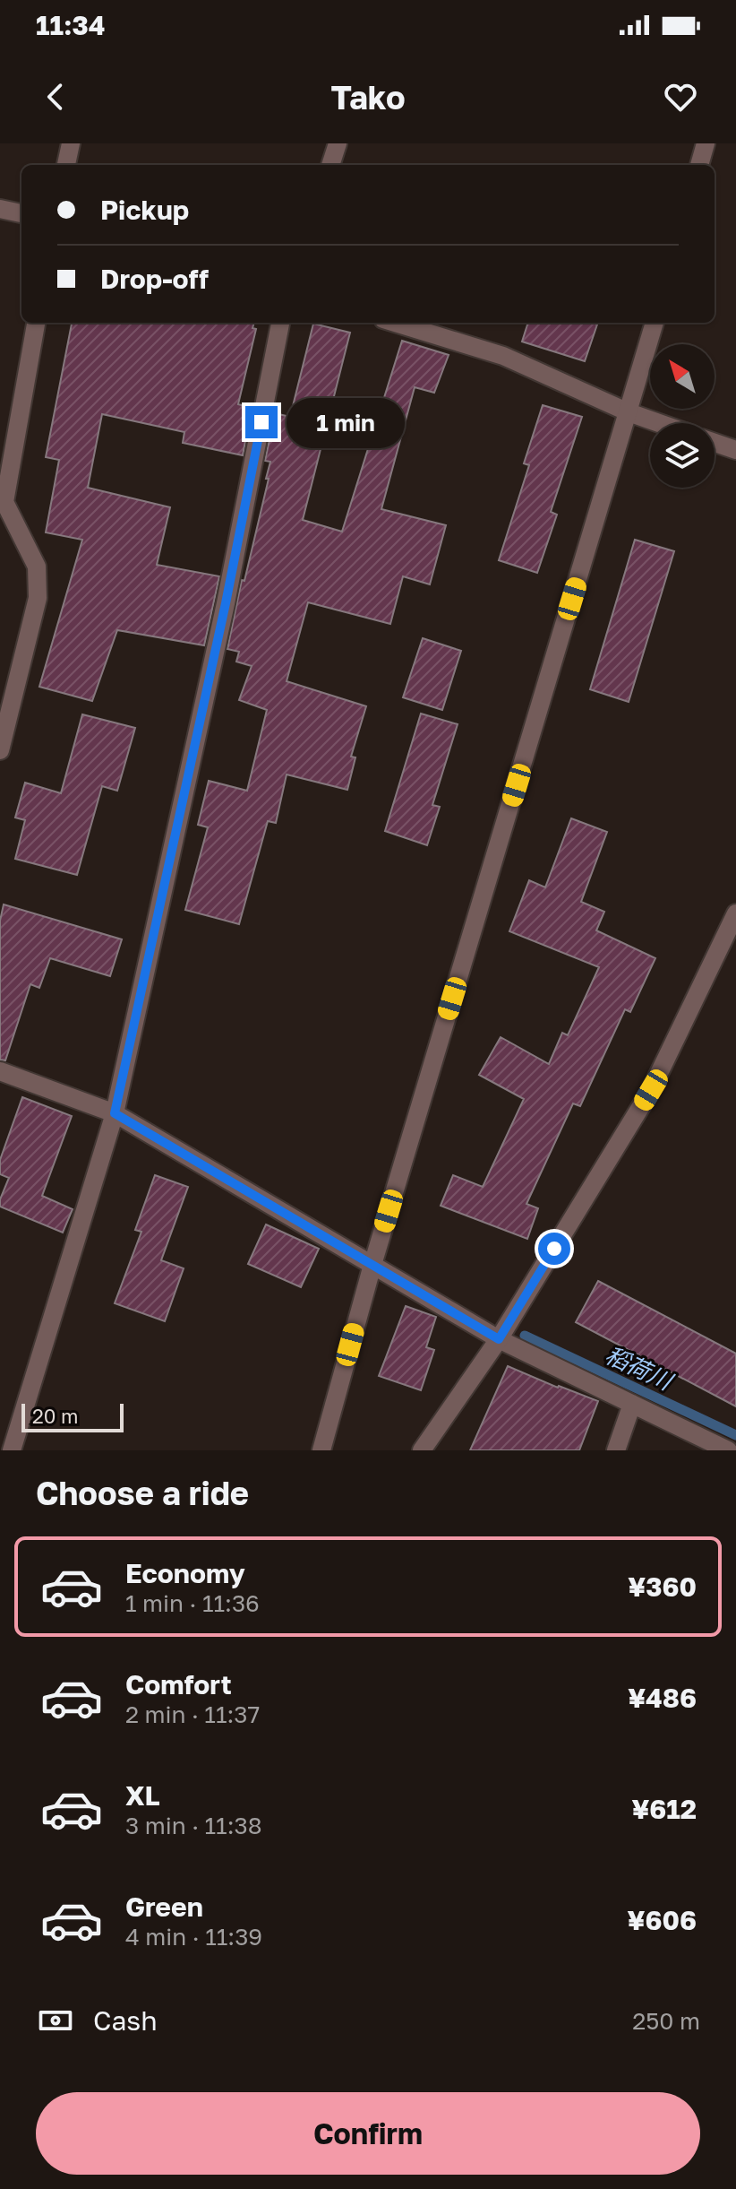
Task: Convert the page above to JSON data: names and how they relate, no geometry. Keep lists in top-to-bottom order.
{
  "water": ["稻荷川"],
  "scale_bar": "20 m",
  "north": "top left",
  "page": {
    "status": "11:34",
    "header": "Tako",
    "banner": ["Pickup", "Drop-off"],
    "bubble": "1 min",
    "scale": "20 m",
    "heading": "Choose a ride",
    "list": [
      {
        "name": "Economy",
        "note": "1 min · 11:36",
        "value": "¥360"
      },
      {
        "name": "Comfort",
        "note": "2 min · 11:37",
        "value": "¥486"
      },
      {
        "name": "XL",
        "note": "3 min · 11:38",
        "value": "¥612"
      },
      {
        "name": "Green",
        "note": "4 min · 11:39",
        "value": "¥606"
      }
    ],
    "pay": ["Cash", "250 m"],
    "buttons": "Confirm"
  }
}
